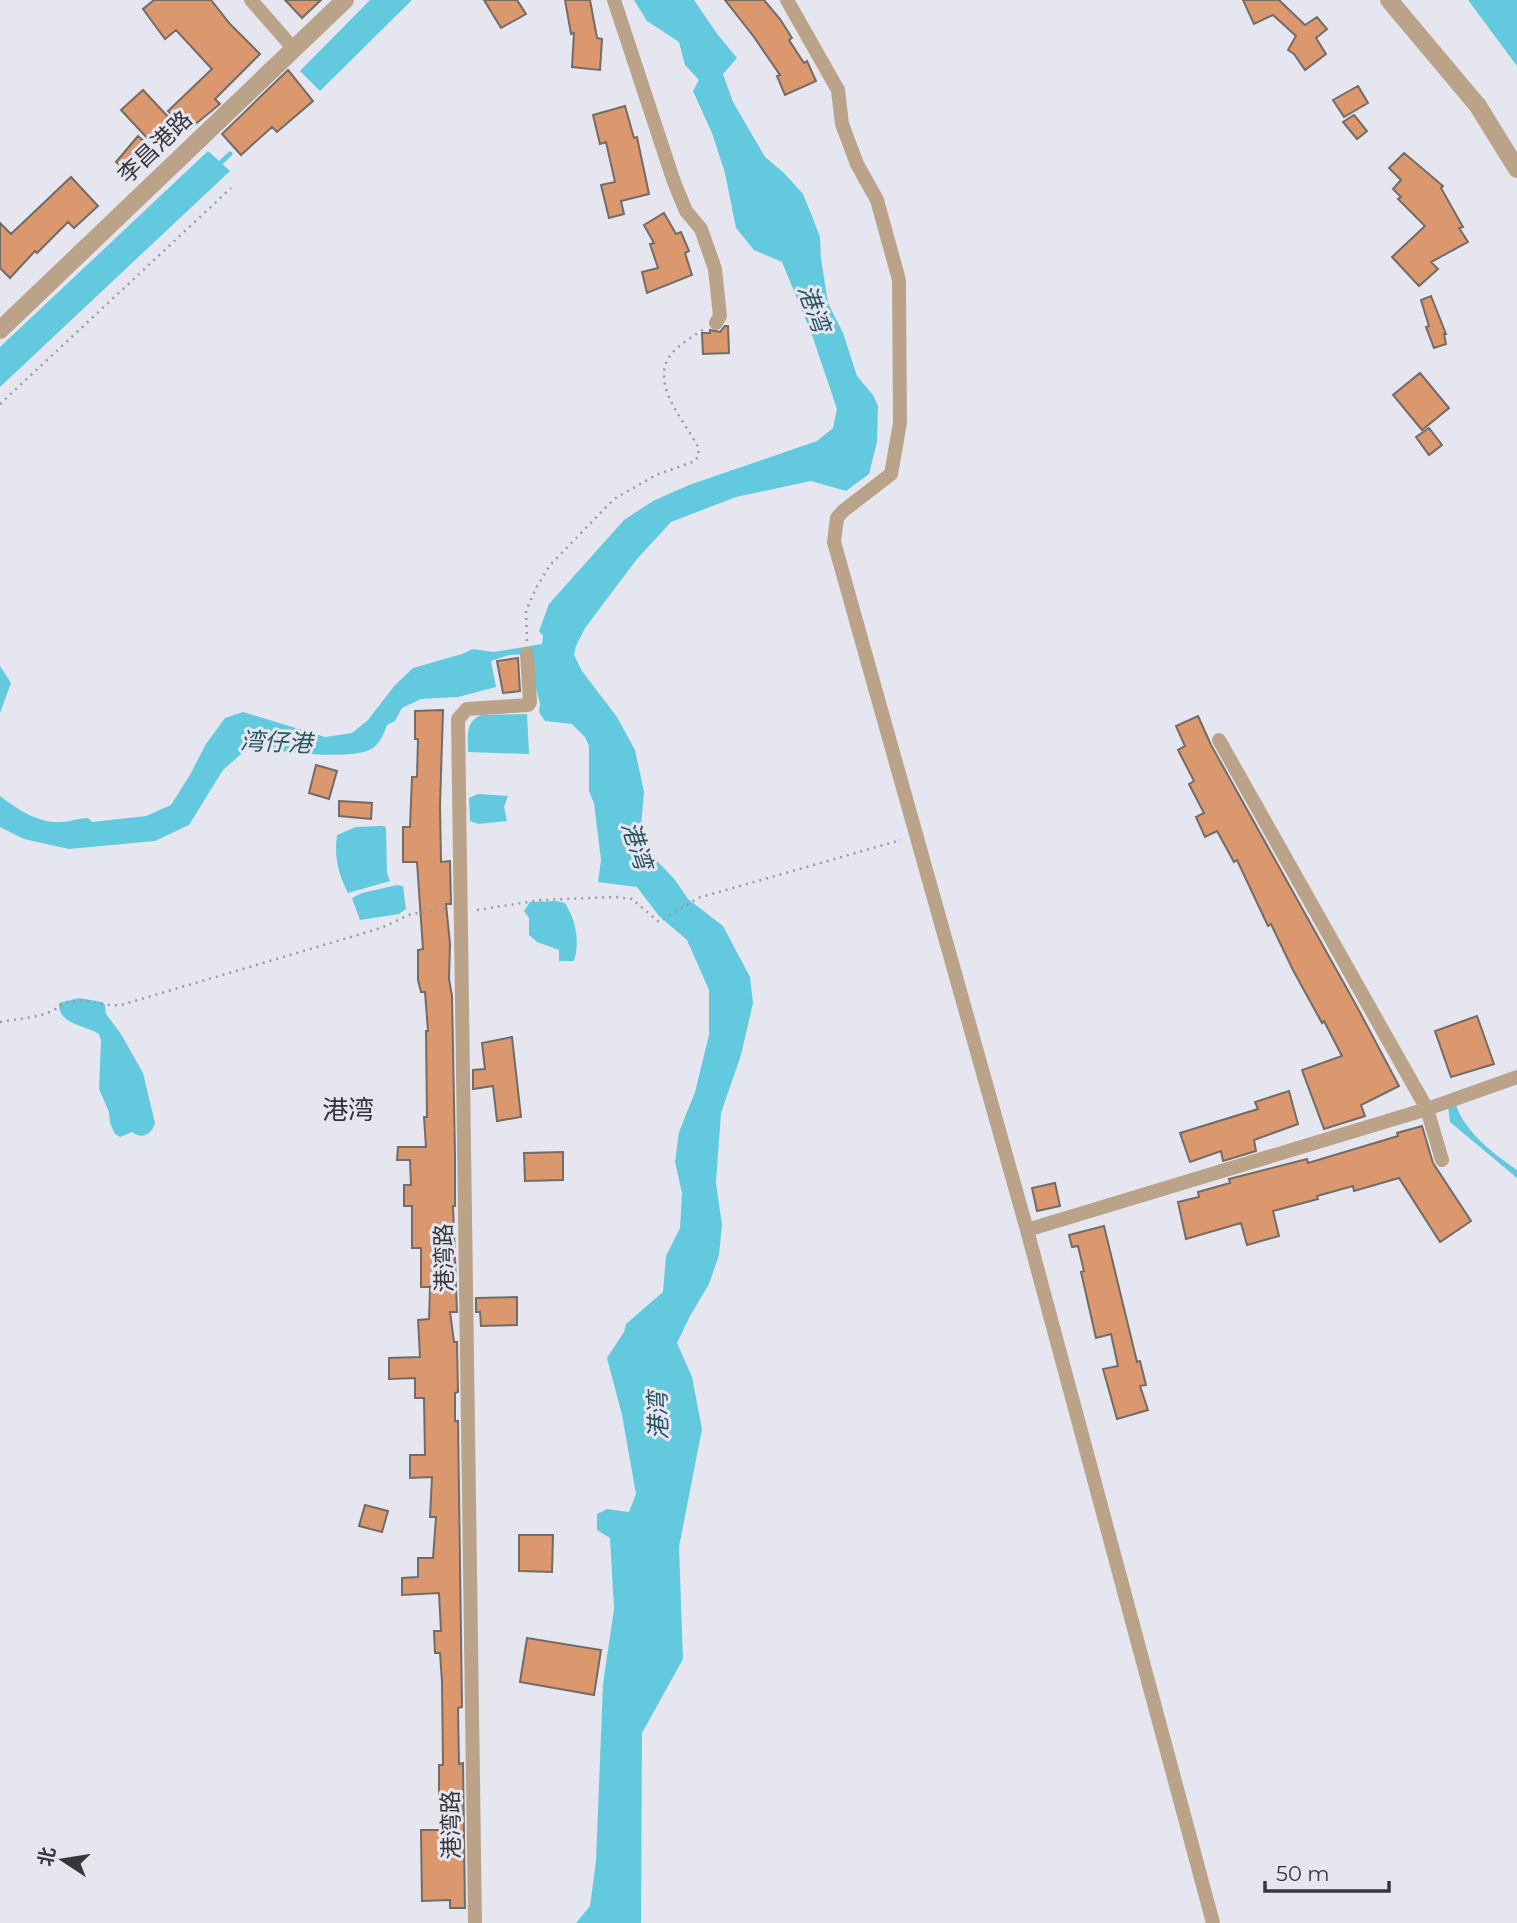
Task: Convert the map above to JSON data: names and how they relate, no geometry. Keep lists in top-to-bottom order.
{
  "streets": {
    "street": ["李昌港路", "港湾路"]
  },
  "districts": ["港湾"],
  "water": ["港湾", "湾仔港"],
  "scale_bar": "50 m",
  "north": "left"
}
